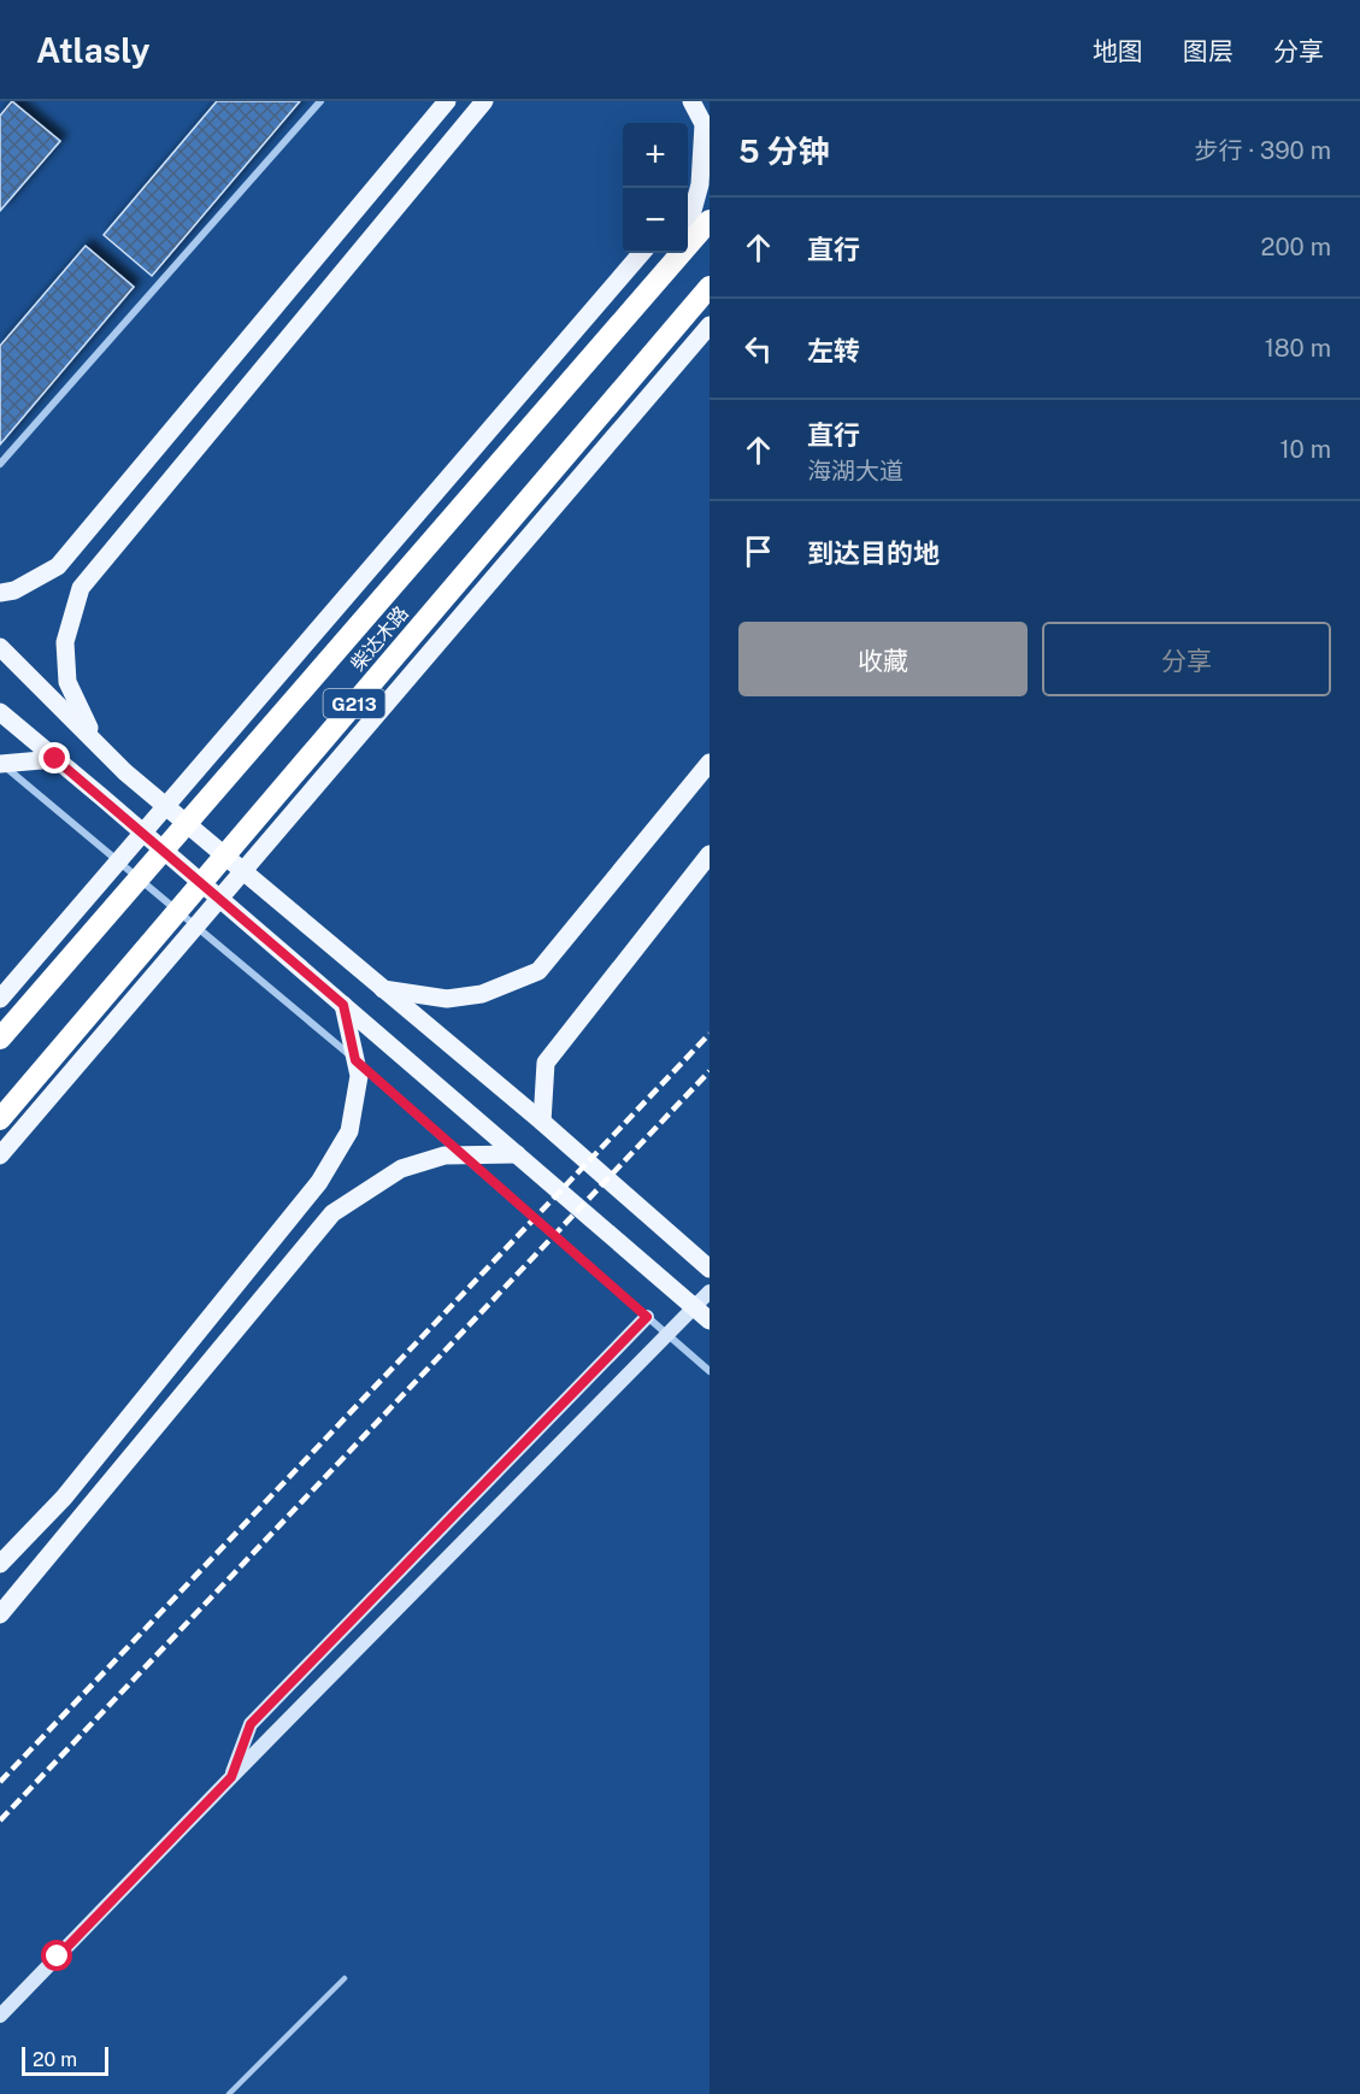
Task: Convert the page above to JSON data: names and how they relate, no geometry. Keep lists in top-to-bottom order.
{
  "streets": {
    "highway": ["柴达木路", "G213"]
  },
  "scale_bar": "20 m",
  "page": {
    "header": "Atlasly",
    "nav": ["地图", "图层", "分享"],
    "heading": ["5 分钟", "步行 · 390 m"],
    "map_buttons": ["+", "−"],
    "list": [
      ["直行", "200 m"],
      ["左转", "180 m"],
      ["直行", "海湖大道", "10 m"],
      "到达目的地"
    ],
    "buttons": ["收藏", "分享"],
    "scale": "20 m"
  }
}
